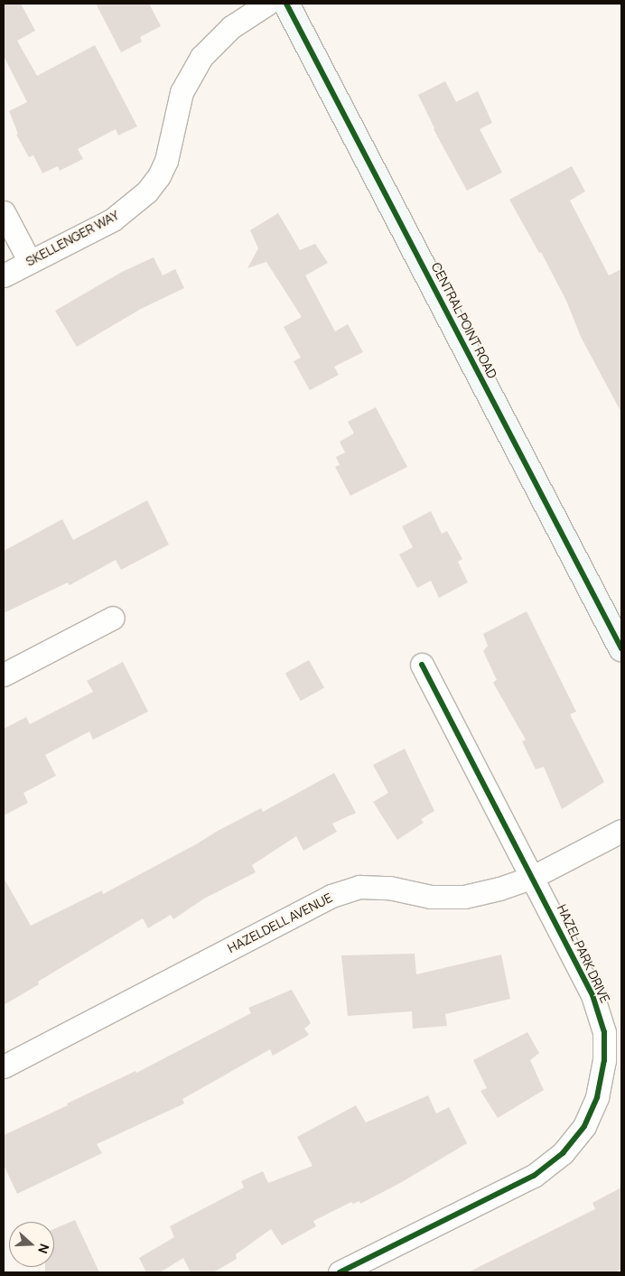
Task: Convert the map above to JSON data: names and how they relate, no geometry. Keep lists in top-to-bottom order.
{
  "streets": {
    "street": [
      "SKELLENGER WAY",
      "CENTRAL POINT ROAD",
      "HAZELDELL AVENUE",
      "HAZEL PARK DRIVE"
    ]
  },
  "crossings": [
    ["HAZELDELL AVENUE", "HAZEL PARK DRIVE"]
  ],
  "north": "right"
}
